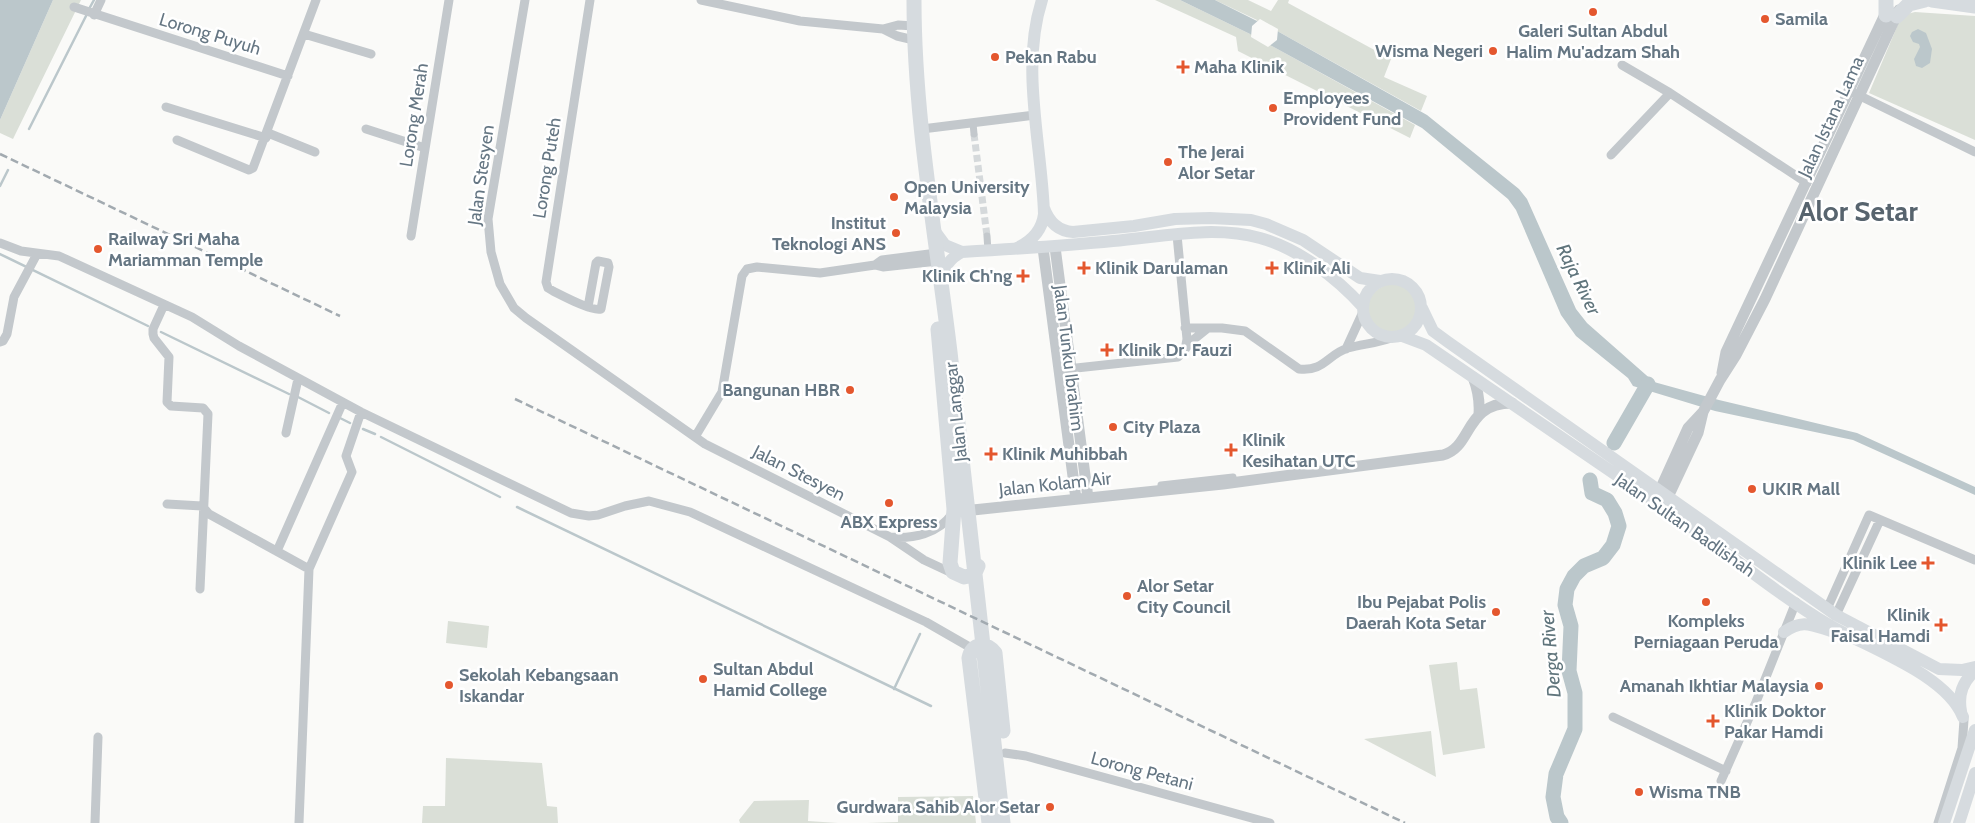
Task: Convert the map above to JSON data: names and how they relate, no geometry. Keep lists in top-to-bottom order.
{
  "streets": {
    "main road": ["Jalan Langgar", "Jalan Sultan Badlishah"],
    "street": [
      "Lorong Puyuh",
      "Lorong Merah",
      "Jalan Istana Lama",
      "Lorong Puteh",
      "Jalan Stesyen",
      "Jalan Tunku Ibrahim",
      "Jalan Kolam Air",
      "Lorong Petani"
    ]
  },
  "crossings": [
    ["Jalan Istana Lama", "Jalan Sultan Badlishah"],
    ["Jalan Tunku Ibrahim", "Jalan Kolam Air"],
    ["Jalan Kolam Air", "Jalan Sultan Badlishah"]
  ],
  "districts": ["Alor Setar"],
  "water": ["Raja River", "Derga River"],
  "places": {
    "other": [
      "Galeri Sultan Abdul Halim Mu'adzam Shah",
      "Samila",
      "Wisma Negeri",
      "Pekan Rabu",
      "Employees Provident Fund",
      "The Jerai Alor Setar",
      "Open University Malaysia",
      "Institut Teknologi ANS",
      "Railway Sri Maha Mariamman Temple",
      "Bangunan HBR",
      "City Plaza",
      "UKIR Mall",
      "ABX Express",
      "Alor Setar City Council",
      "Kompleks Perniagaan Peruda",
      "Ibu Pejabat Polis Daerah Kota Setar",
      "Sultan Abdul Hamid College",
      "Sekolah Kebangsaan Iskandar",
      "Amanah Ikhtiar Malaysia",
      "Wisma TNB",
      "Gurdwara Sahib Alor Setar"
    ],
    "health": [
      "Maha Klinik",
      "Klinik Darulaman",
      "Klinik Ali",
      "Klinik Ch'ng",
      "Klinik Dr. Fauzi",
      "Klinik Kesihatan UTC",
      "Klinik Muhibbah",
      "Klinik Lee",
      "Klinik Faisal Hamdi",
      "Klinik Doktor Pakar Hamdi"
    ]
  }
}
